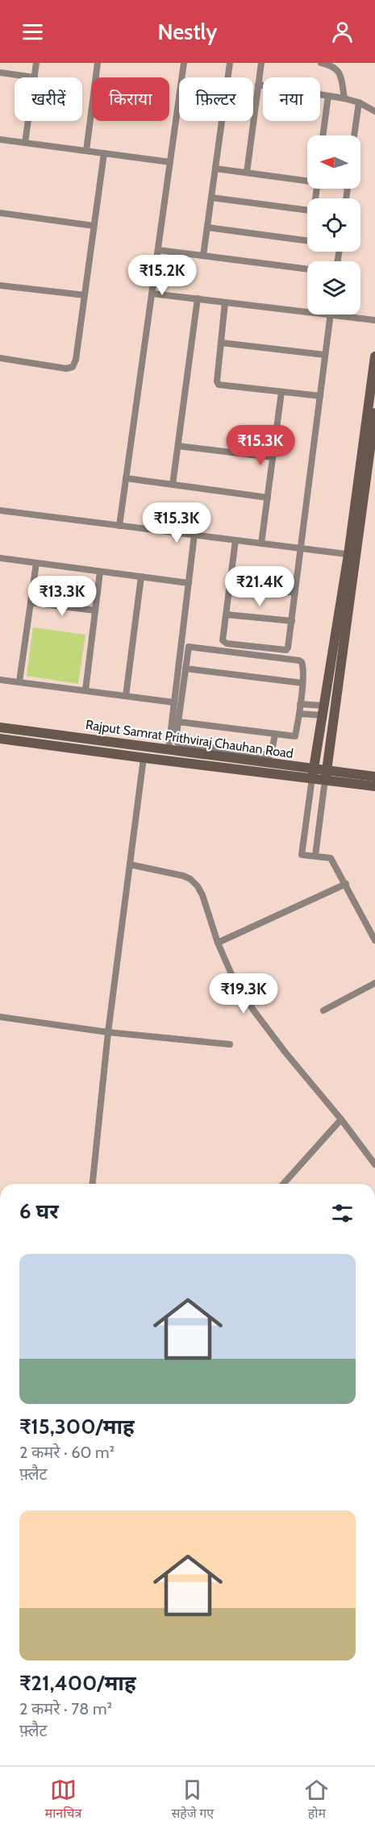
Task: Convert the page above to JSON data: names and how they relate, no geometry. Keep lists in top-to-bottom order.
{
  "streets": {
    "street": ["Rajput Samrat Prithviraj Chauhan Road"]
  },
  "north": "left",
  "page": {
    "header": "Nestly",
    "chip": [
      "खरीदें",
      "किराया",
      "फ़िल्टर",
      "नया"
    ],
    "price": [
      "₹15.2K",
      "₹15.3K",
      "₹15.3K",
      "₹21.4K",
      "₹13.3K",
      "₹19.3K"
    ],
    "heading": "6 घर",
    "list": [
      {
        "name": "₹15,300/माह",
        "note": "2 कमरे · 60 m² · फ़्लैट"
      },
      {
        "name": "₹21,400/माह",
        "note": "2 कमरे · 78 m² · फ़्लैट"
      }
    ],
    "tabs": ["मानचित्र", "सहेजे गए", "होम"]
  }
}
